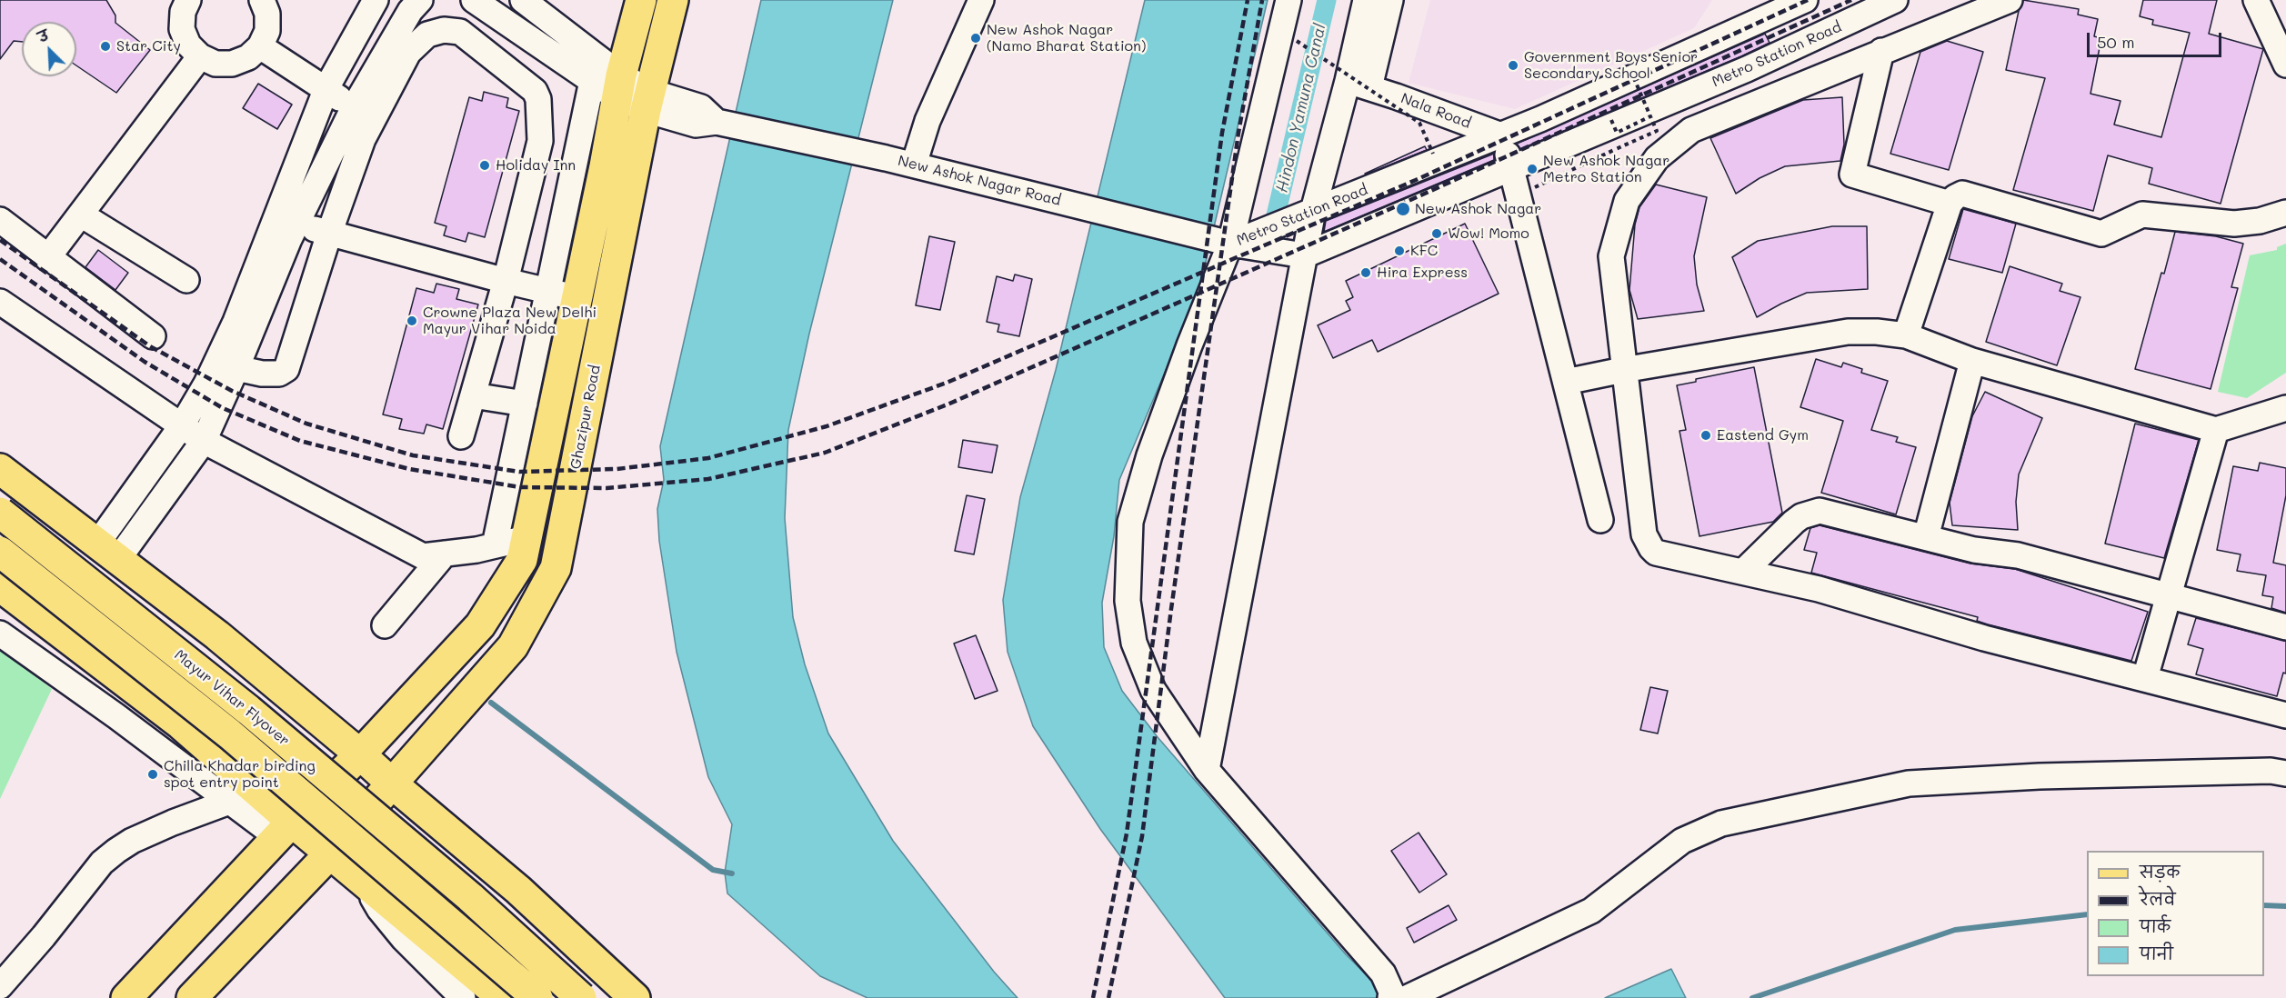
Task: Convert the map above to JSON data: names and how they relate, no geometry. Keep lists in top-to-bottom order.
{
  "streets": {
    "main road": ["Ghazipur Road", "Mayur Vihar Flyover"],
    "street": ["Metro Station Road", "Nala Road", "New Ashok Nagar Road"]
  },
  "crossings": [
    ["Metro Station Road", "Nala Road"],
    ["Metro Station Road", "New Ashok Nagar Road"],
    ["New Ashok Nagar Road", "Ghazipur Road"]
  ],
  "water": ["Hindon Yamuna Canal"],
  "places": [
    "New Ashok Nagar (Namo Bharat Station)",
    "Star City",
    "Government Boys Senior Secondary School",
    "Holiday Inn",
    "New Ashok Nagar Metro Station",
    "New Ashok Nagar",
    "Wow! Momo",
    "KFC",
    "Hira Express",
    "Crowne Plaza New Delhi Mayur Vihar Noida",
    "Eastend Gym",
    "Chilla Khadar birding spot entry point"
  ],
  "legend": [
    "सड़क",
    "रेलवे",
    "पार्क",
    "पानी"
  ],
  "scale_bar": "50 m",
  "north": "top left"
}
